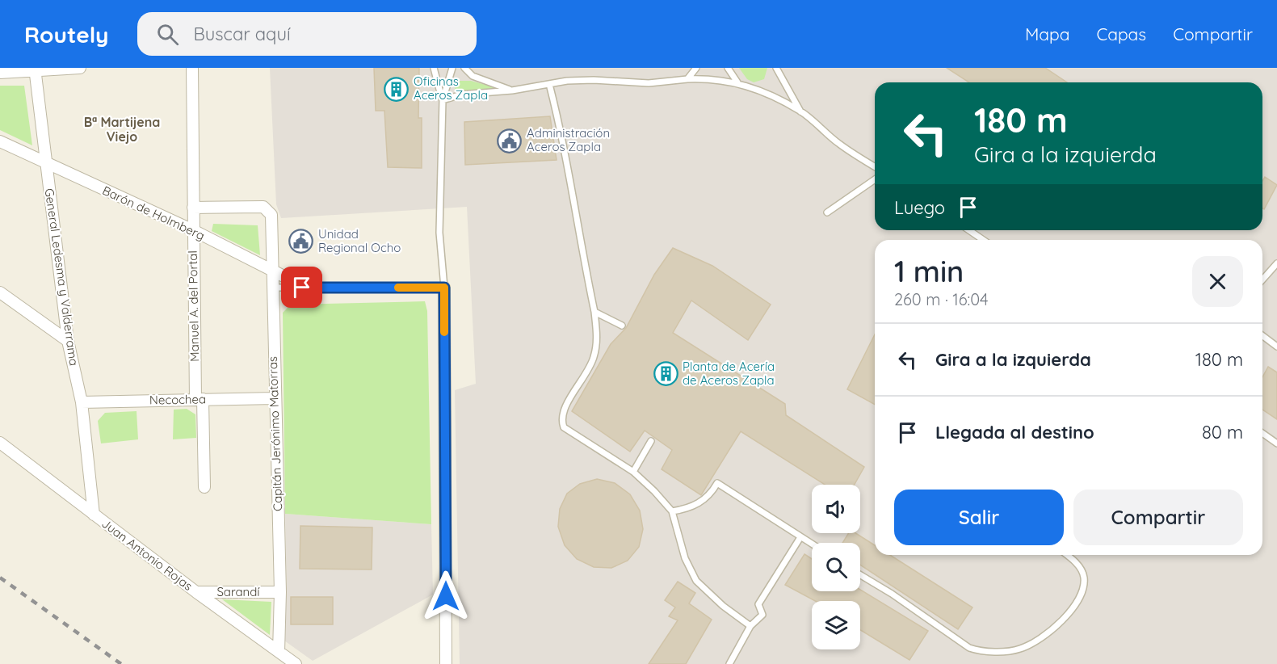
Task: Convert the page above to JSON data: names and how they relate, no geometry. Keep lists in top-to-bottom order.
{
  "streets": {
    "street": [
      "Barón de Holmberg",
      "General Ledesma y Valderrama",
      "Manuel A. del Portal",
      "Necochea",
      "Capitán Jerónimo Matorras",
      "Juan Antonio Rojas",
      "Sarandí"
    ]
  },
  "crossings": [
    ["Barón de Holmberg", "General Ledesma y Valderrama"],
    ["Barón de Holmberg", "Manuel A. del Portal"],
    ["Barón de Holmberg", "Capitán Jerónimo Matorras"],
    ["General Ledesma y Valderrama", "Necochea"],
    ["General Ledesma y Valderrama", "Juan Antonio Rojas"],
    ["Manuel A. del Portal", "Necochea"],
    ["Manuel A. del Portal", "Capitán Jerónimo Matorras"],
    ["Necochea", "Capitán Jerónimo Matorras"],
    ["Capitán Jerónimo Matorras", "Juan Antonio Rojas"],
    ["Capitán Jerónimo Matorras", "Sarandí"],
    ["Juan Antonio Rojas", "Sarandí"]
  ],
  "districts": ["Bª Martijena Viejo"],
  "places": {
    "building": ["Oficinas Aceros Zapla", "Planta de Acería de Aceros Zapla"],
    "public building": ["Administración Aceros Zapla", "Unidad Regional Ocho"]
  },
  "page": {
    "header": "Routely",
    "search": "Buscar aquí",
    "nav": ["Mapa", "Capas", "Compartir"],
    "turn": ["180 m", "Gira a la izquierda"],
    "then": "Luego",
    "heading": ["1 min", "260 m · 16:04"],
    "list": [
      {
        "name": "Gira a la izquierda",
        "value": "180 m"
      },
      {
        "name": "Llegada al destino",
        "value": "80 m"
      }
    ],
    "buttons": ["Salir", "Compartir"]
  }
}
